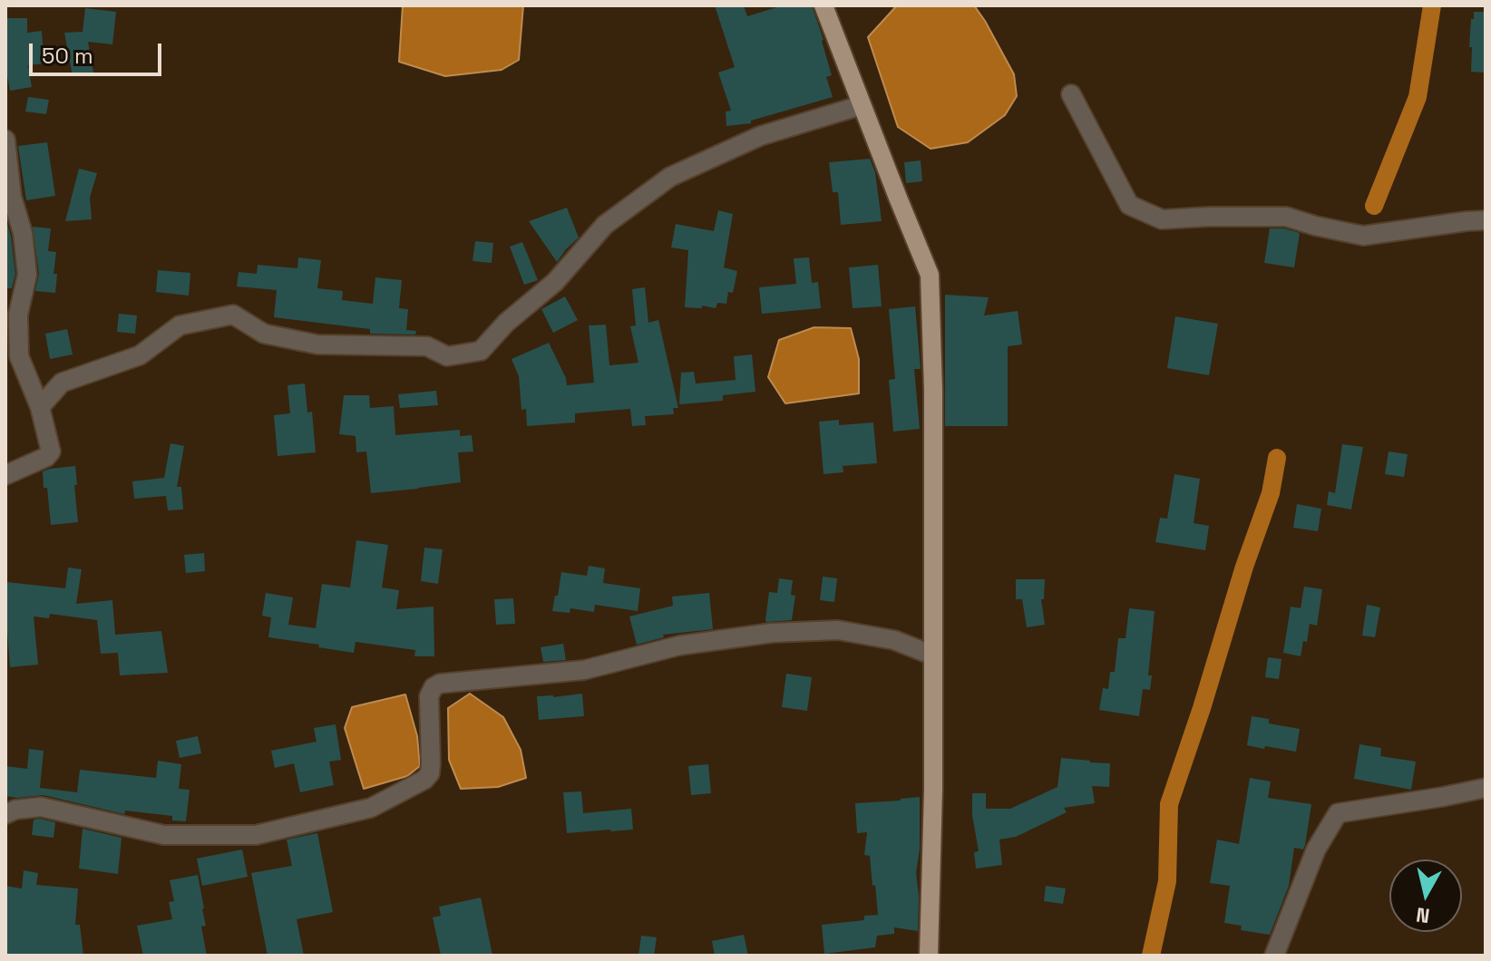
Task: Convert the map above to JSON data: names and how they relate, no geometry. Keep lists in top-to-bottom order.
{
  "scale_bar": "50 m",
  "north": "bottom"
}
